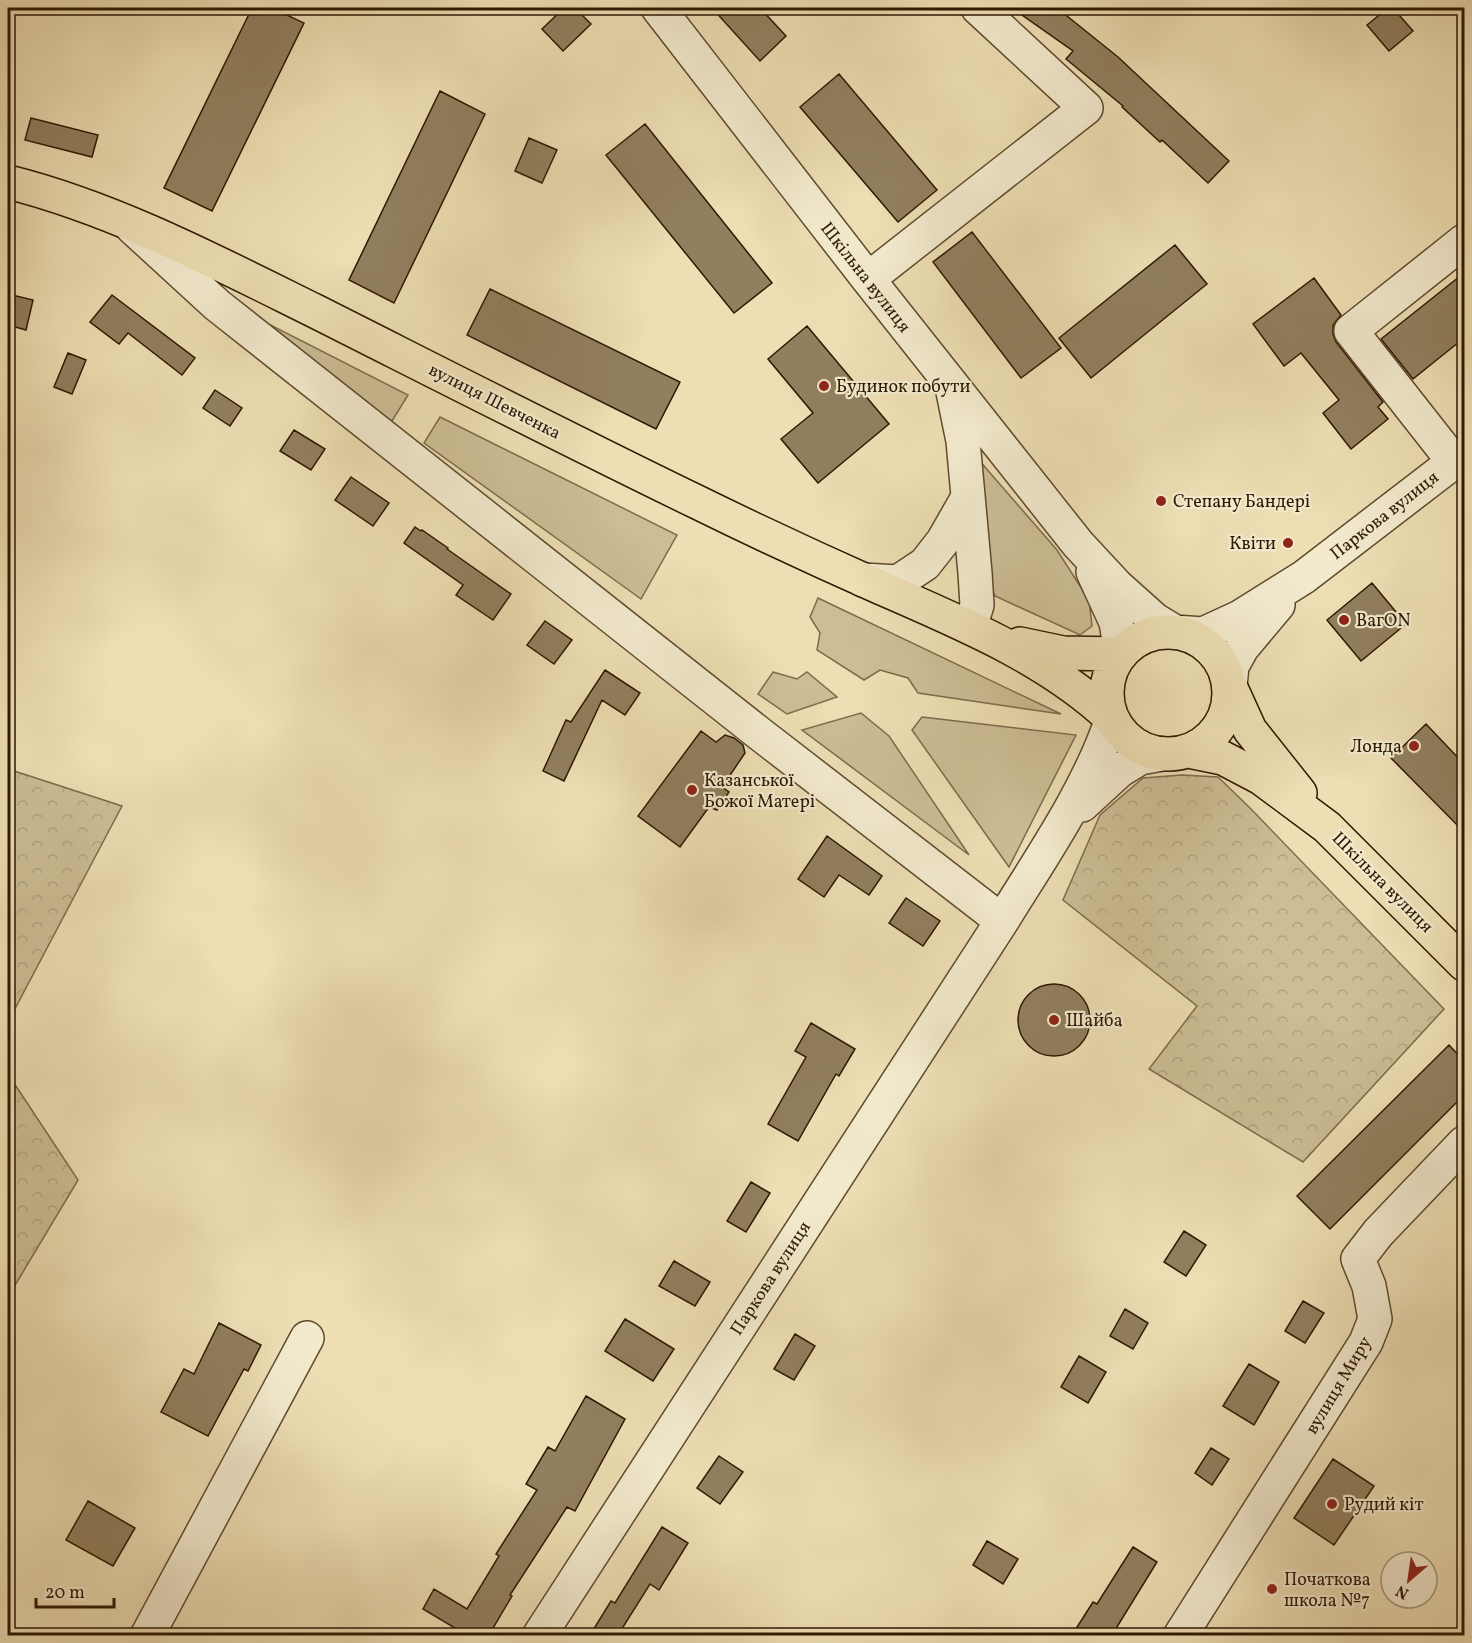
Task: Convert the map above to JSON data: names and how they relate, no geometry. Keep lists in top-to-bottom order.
{
  "streets": {
    "main road": ["Шкільна вулиця", "вулиця Шевченка"],
    "street": ["Паркова вулиця", "вулиця Миру"]
  },
  "crossings": [
    ["Шкільна вулиця", "вулиця Шевченка"],
    ["Шкільна вулиця", "Паркова вулиця"],
    ["вулиця Шевченка", "Паркова вулиця"]
  ],
  "places": [
    "Будинок побути",
    "Степану Бандері",
    "Квiти",
    "ВагON",
    "Лонда",
    "Казанської Божої Матері",
    "Шайба",
    "Рудий кіт",
    "Початкова школа №7"
  ],
  "scale_bar": "20 m",
  "north": "bottom left"
}
